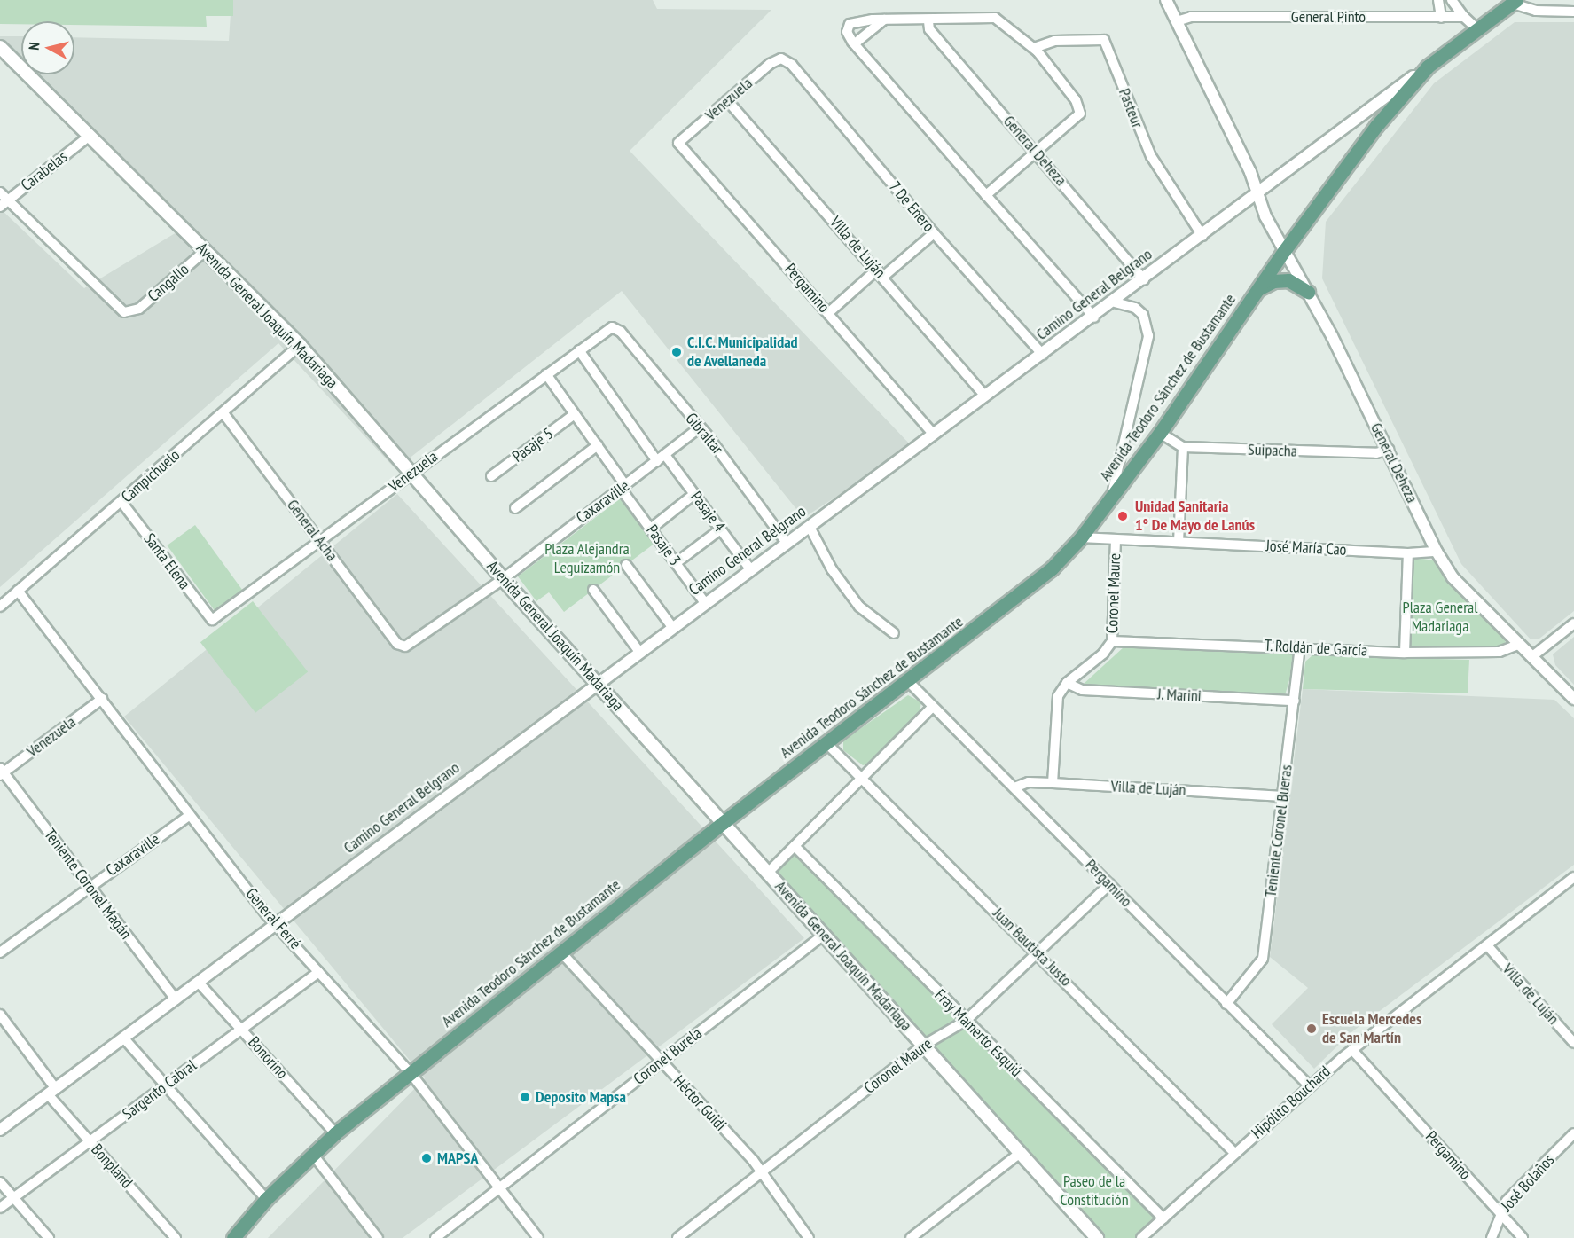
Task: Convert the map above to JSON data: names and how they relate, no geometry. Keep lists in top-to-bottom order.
{
  "streets": {
    "main road": ["Camino General Belgrano", "Avenida General Joaquín Madariaga", "Avenida Teodoro Sánchez de Bustamante"],
    "street": [
      "General Pinto",
      "Venezuela",
      "Pasteur",
      "General Deheza",
      "Carabelas",
      "7 De Enero",
      "Villa de Luján",
      "Cangallo",
      "Pergamino",
      "Gibraltar",
      "Pasaje 5",
      "Suipacha",
      "Campichuelo",
      "Caxaraville",
      "Pasaje 4",
      "General Acha",
      "Pasaje 3",
      "José María Cao",
      "Santa Elena",
      "Coronel Maure",
      "T. Roldán de García",
      "J. Marini",
      "Teniente Coronel Bueras",
      "Teniente Coronel Magán",
      "General Ferré",
      "Juan Bautista Justo",
      "Fray Mamerto Esquiú",
      "Coronel Burela",
      "Bonorino",
      "Sargento Cabral",
      "Hipólito Bouchard",
      "Héctor Guidi",
      "Bonpland",
      "José Bolaños"
    ]
  },
  "crossings": [
    ["Venezuela", "7 De Enero"],
    ["Venezuela", "Villa de Luján"],
    ["Venezuela", "Pergamino"],
    ["Venezuela", "Avenida General Joaquín Madariaga"],
    ["Venezuela", "Gibraltar"],
    ["Venezuela", "Pasaje 4"],
    ["Venezuela", "General Acha"],
    ["Venezuela", "Pasaje 3"],
    ["Venezuela", "Santa Elena"],
    ["Venezuela", "Teniente Coronel Magán"],
    ["Venezuela", "General Ferré"],
    ["Pasteur", "Camino General Belgrano"],
    ["General Deheza", "Camino General Belgrano"],
    ["General Deheza", "Avenida Teodoro Sánchez de Bustamante"],
    ["General Deheza", "Suipacha"],
    ["General Deheza", "José María Cao"],
    ["General Deheza", "T. Roldán de García"],
    ["Carabelas", "Cangallo"],
    ["Carabelas", "Avenida General Joaquín Madariaga"],
    ["7 De Enero", "Camino General Belgrano"],
    ["Villa de Luján", "Pergamino"],
    ["Villa de Luján", "Camino General Belgrano"],
    ["Villa de Luján", "Coronel Maure"],
    ["Villa de Luján", "Teniente Coronel Bueras"],
    ["Villa de Luján", "Hipólito Bouchard"],
    ["Cangallo", "Avenida General Joaquín Madariaga"],
    ["Pergamino", "Camino General Belgrano"],
    ["Pergamino", "Avenida Teodoro Sánchez de Bustamante"],
    ["Pergamino", "Coronel Maure"],
    ["Pergamino", "Teniente Coronel Bueras"],
    ["Pergamino", "Hipólito Bouchard"],
    ["Pergamino", "José Bolaños"],
    ["Camino General Belgrano", "Avenida General Joaquín Madariaga"],
    ["Camino General Belgrano", "Avenida Teodoro Sánchez de Bustamante"],
    ["Camino General Belgrano", "Gibraltar"],
    ["Camino General Belgrano", "Pasaje 4"],
    ["Camino General Belgrano", "Pasaje 3"],
    ["Camino General Belgrano", "Teniente Coronel Magán"],
    ["Camino General Belgrano", "General Ferré"],
    ["Camino General Belgrano", "Bonorino"],
    ["Camino General Belgrano", "Bonpland"],
    ["Avenida General Joaquín Madariaga", "Avenida Teodoro Sánchez de Bustamante"],
    ["Avenida General Joaquín Madariaga", "Campichuelo"],
    ["Avenida General Joaquín Madariaga", "Caxaraville"],
    ["Avenida General Joaquín Madariaga", "Coronel Maure"],
    ["Avenida General Joaquín Madariaga", "Coronel Burela"],
    ["Avenida Teodoro Sánchez de Bustamante", "Suipacha"],
    ["Avenida Teodoro Sánchez de Bustamante", "José María Cao"],
    ["Avenida Teodoro Sánchez de Bustamante", "General Ferré"],
    ["Avenida Teodoro Sánchez de Bustamante", "Juan Bautista Justo"],
    ["Avenida Teodoro Sánchez de Bustamante", "Bonorino"],
    ["Avenida Teodoro Sánchez de Bustamante", "Héctor Guidi"],
    ["Gibraltar", "Caxaraville"],
    ["Pasaje 5", "Pasaje 3"],
    ["Campichuelo", "General Acha"],
    ["Campichuelo", "Santa Elena"],
    ["Campichuelo", "General Ferré"],
    ["Caxaraville", "Pasaje 4"],
    ["Caxaraville", "General Acha"],
    ["Caxaraville", "Pasaje 3"],
    ["Caxaraville", "Teniente Coronel Magán"],
    ["Caxaraville", "General Ferré"],
    ["José María Cao", "Coronel Maure"],
    ["Coronel Maure", "T. Roldán de García"],
    ["Coronel Maure", "J. Marini"],
    ["Coronel Maure", "Juan Bautista Justo"],
    ["Coronel Maure", "Fray Mamerto Esquiú"],
    ["Coronel Maure", "Héctor Guidi"],
    ["T. Roldán de García", "Teniente Coronel Bueras"],
    ["J. Marini", "Teniente Coronel Bueras"],
    ["General Ferré", "Coronel Burela"],
    ["General Ferré", "Sargento Cabral"],
    ["Juan Bautista Justo", "Hipólito Bouchard"],
    ["Fray Mamerto Esquiú", "Hipólito Bouchard"],
    ["Coronel Burela", "Héctor Guidi"],
    ["Bonorino", "Sargento Cabral"],
    ["Sargento Cabral", "Bonpland"]
  ],
  "parks": ["Plaza Alejandra Leguizamón", "Plaza General Madariaga", "Paseo de la Constitución"],
  "places": [
    "C.I.C. Municipalidad de Avellaneda",
    "Unidad Sanitaria 1° De Mayo de Lanús",
    "Escuela Mercedes de San Martín",
    "Deposito Mapsa",
    "MAPSA"
  ],
  "north": "left"
}
